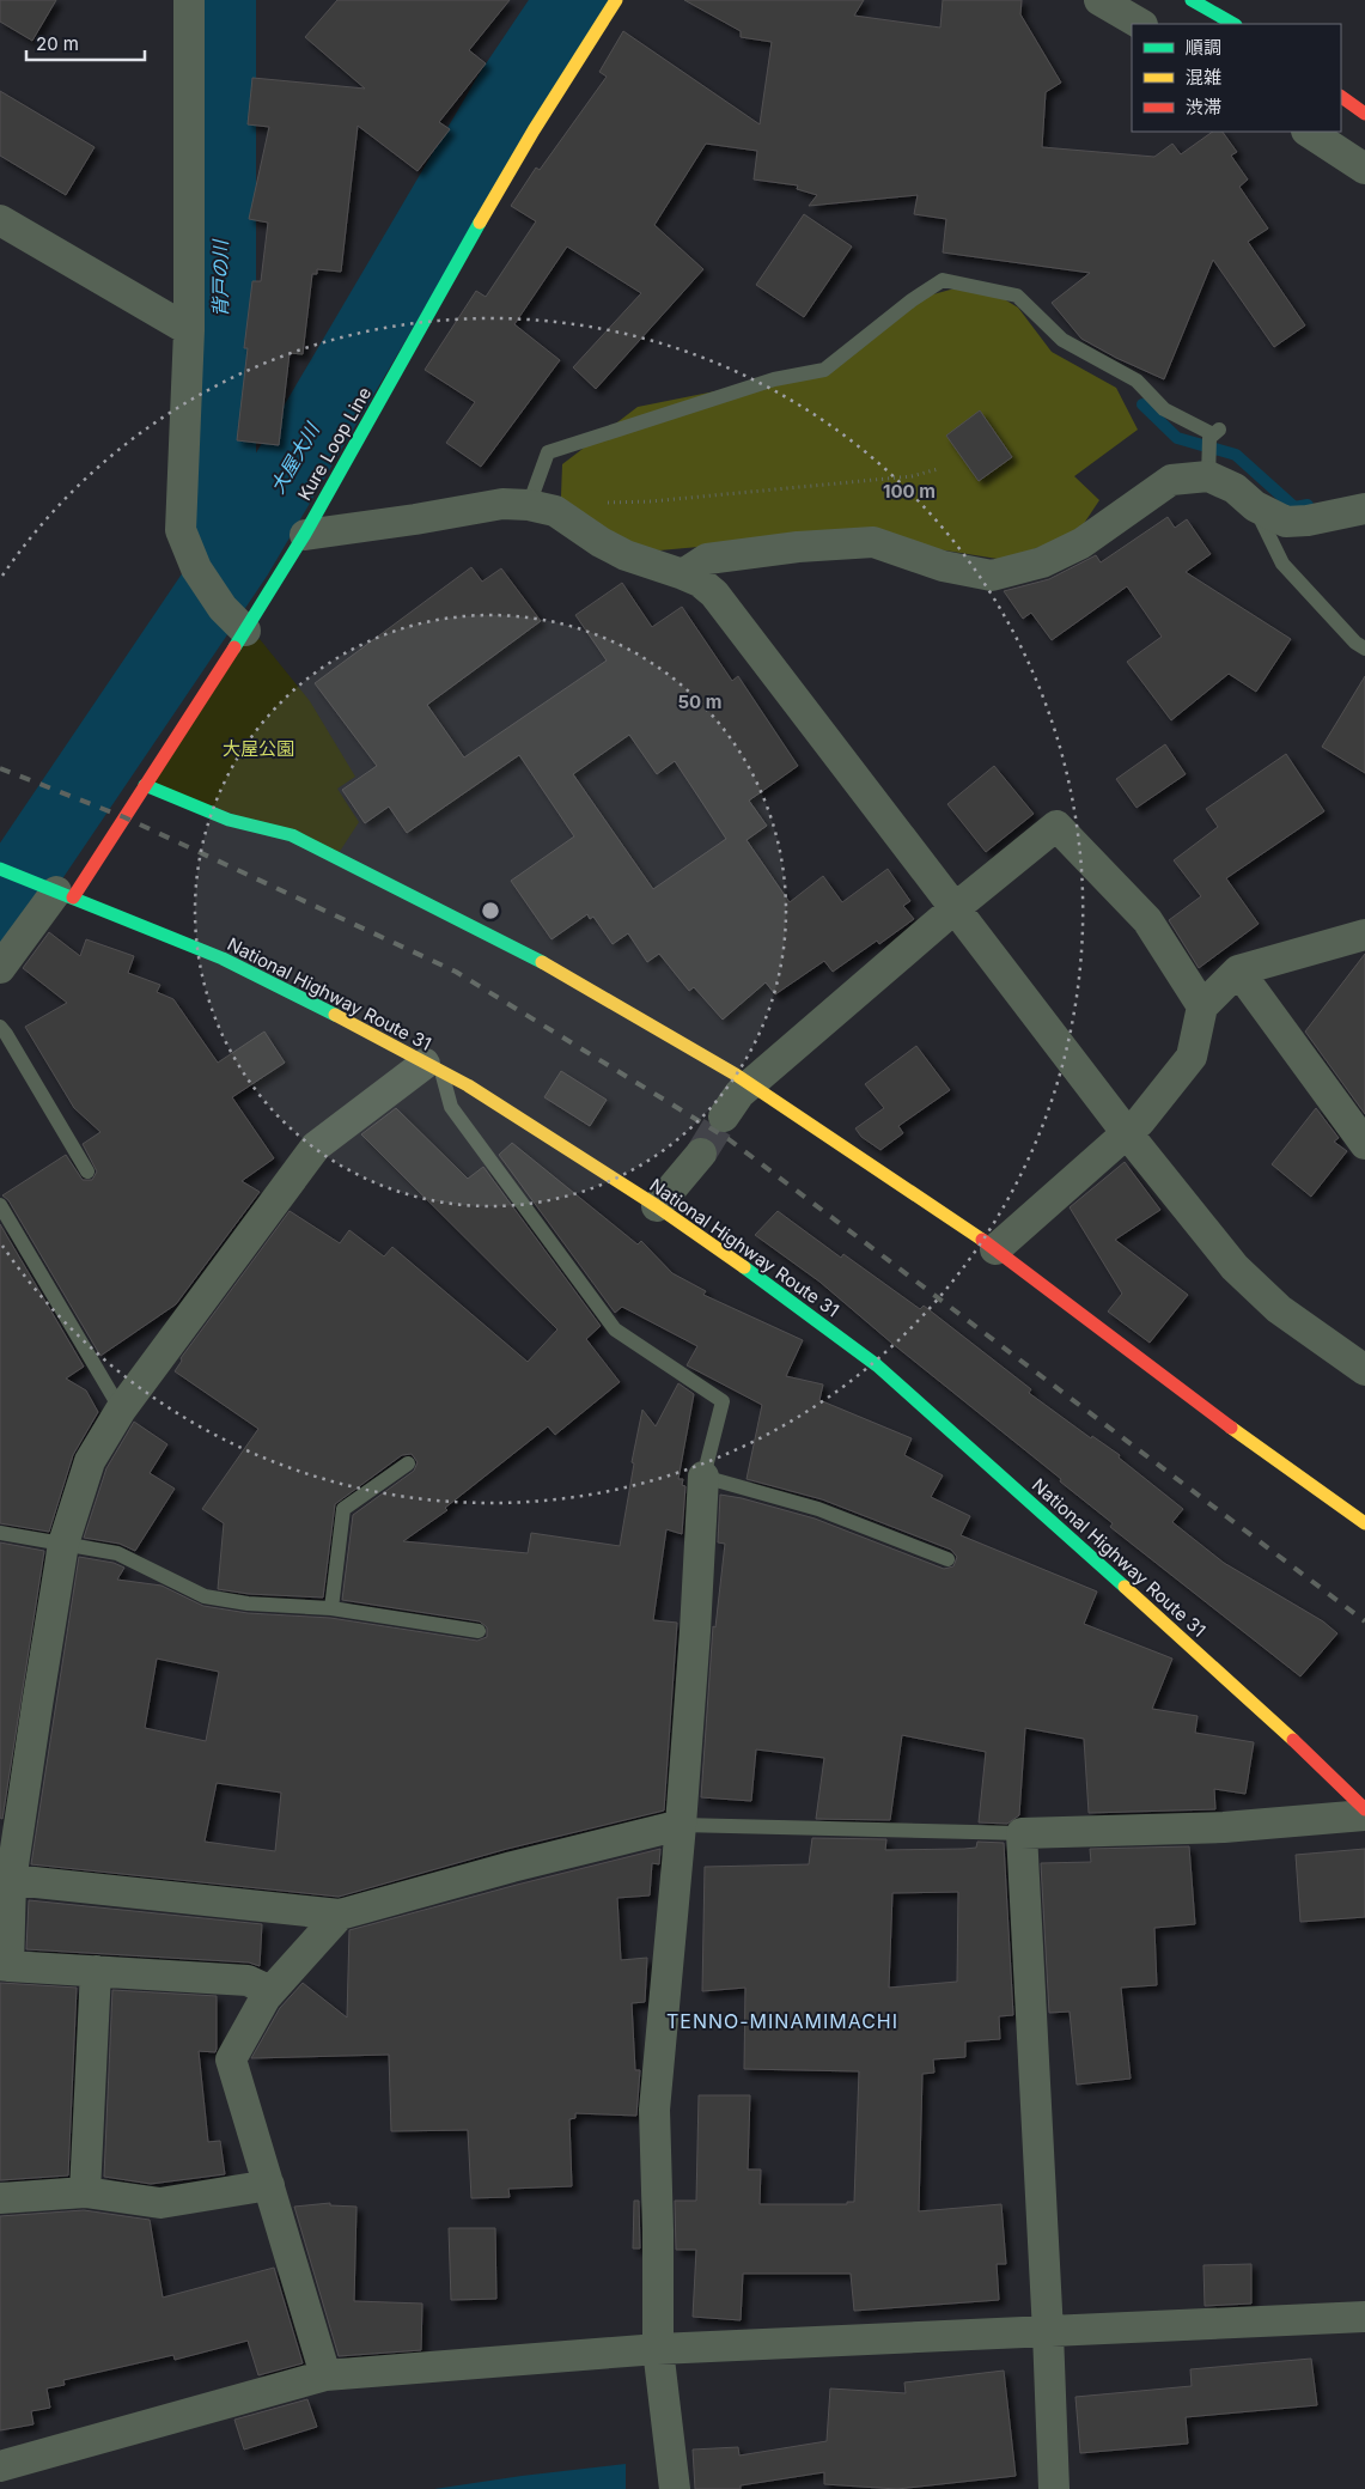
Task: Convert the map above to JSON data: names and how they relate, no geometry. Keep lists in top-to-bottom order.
{
  "streets": {
    "main road": ["Kure Loop Line", "National Highway Route 31"]
  },
  "crossings": [
    ["Kure Loop Line", "National Highway Route 31"]
  ],
  "districts": ["TENNO-MINAMIMACHI"],
  "water": ["背戸の川", "大屋大川"],
  "parks": ["大屋公園"],
  "legend": ["順調", "混雑", "渋滞"],
  "scale_bar": "20 m",
  "rings": ["100 m", "50 m"]
}
